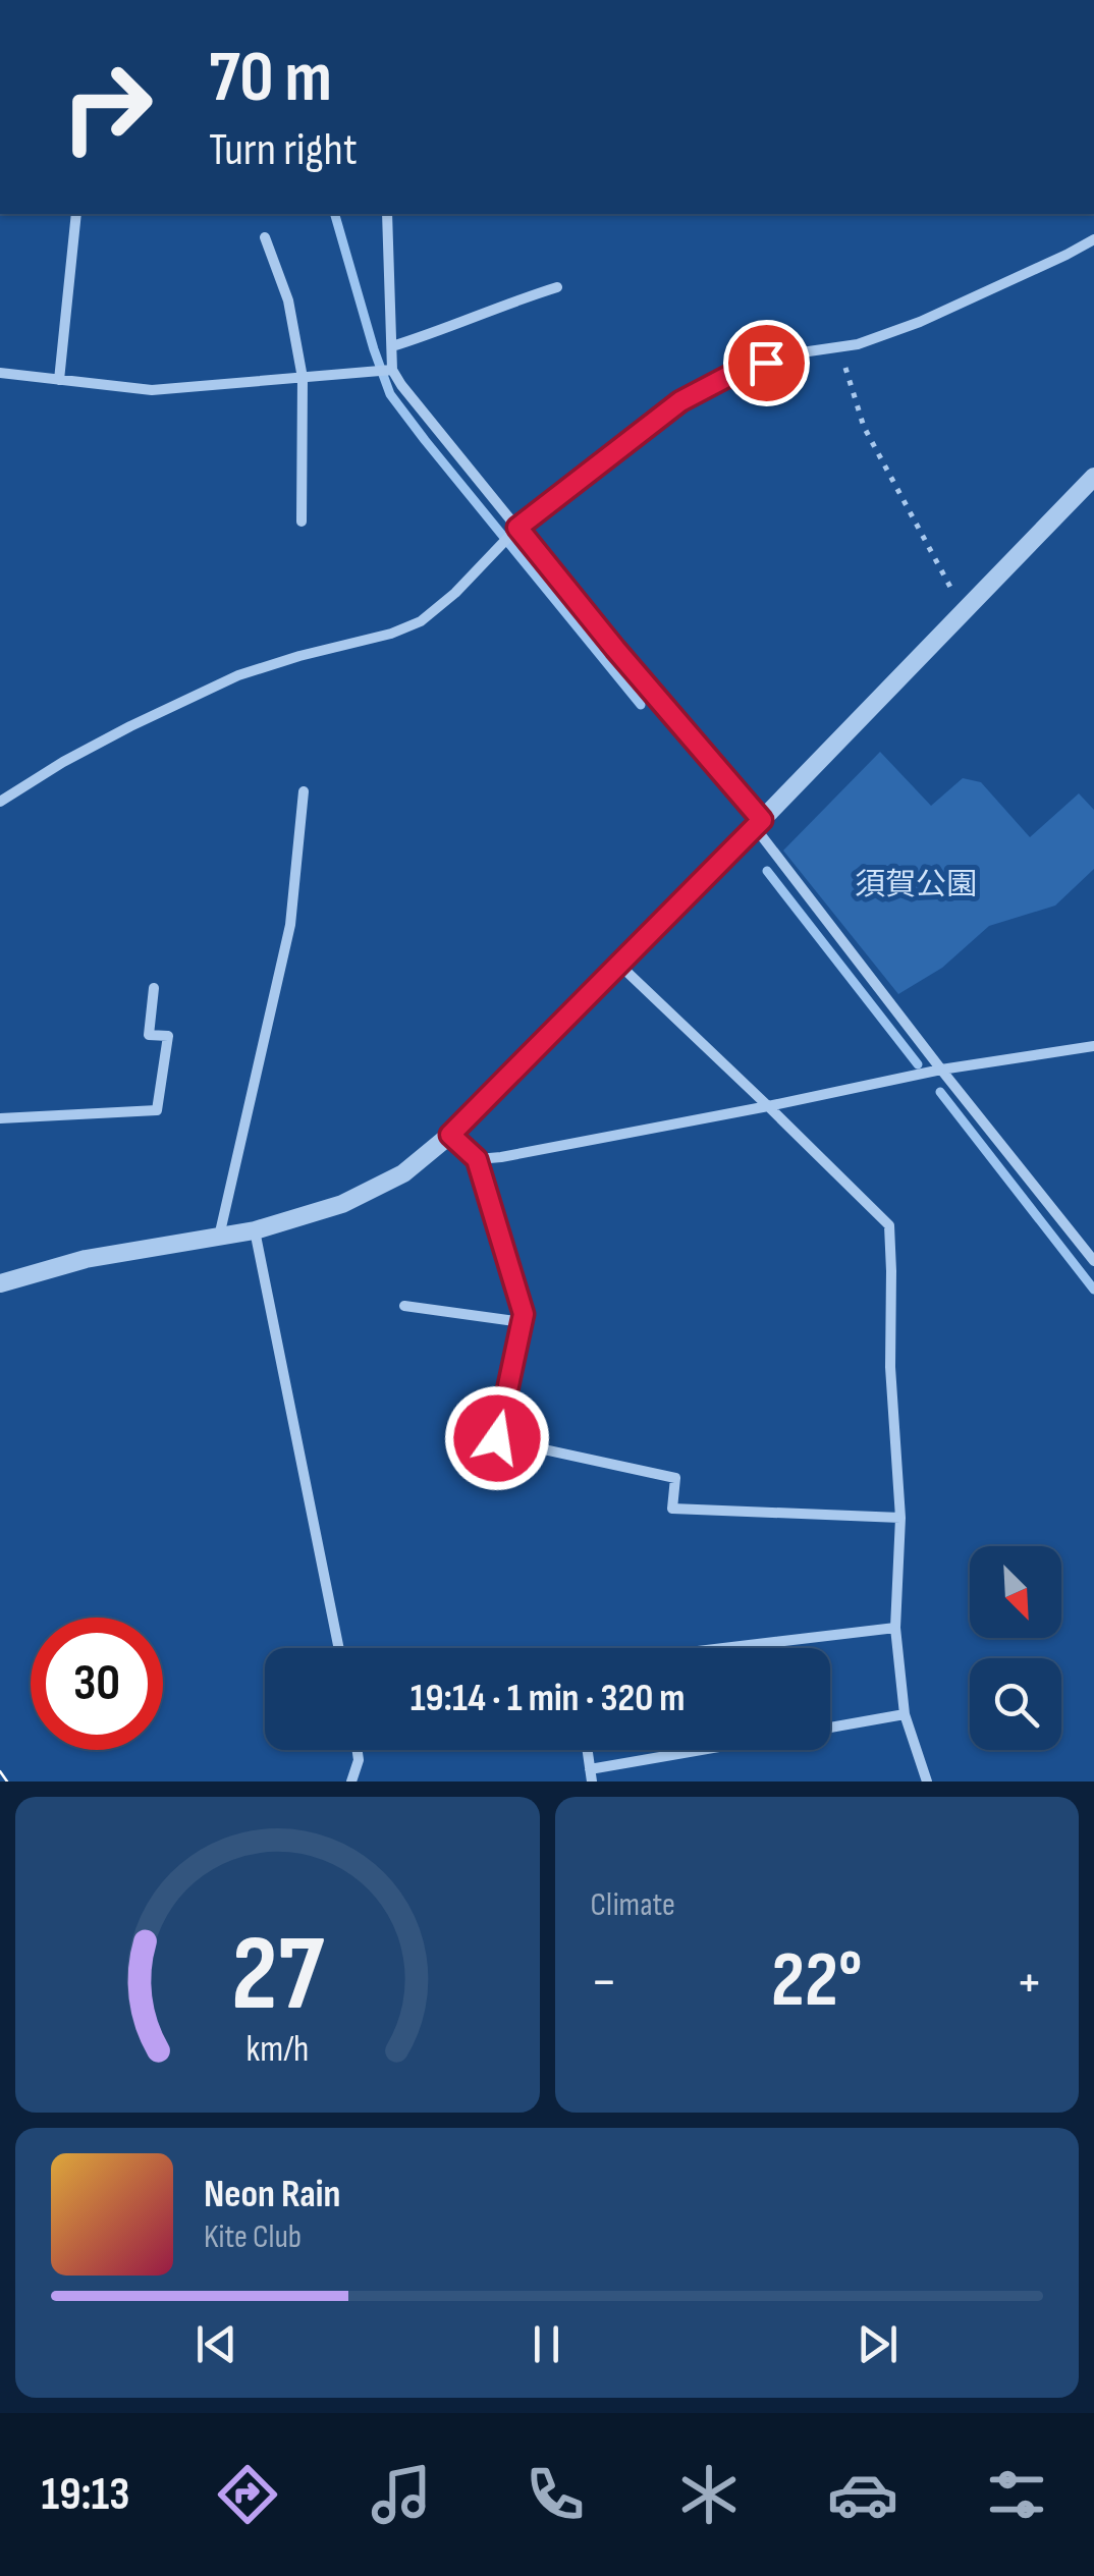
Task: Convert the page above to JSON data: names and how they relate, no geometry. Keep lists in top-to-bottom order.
{
  "parks": ["須賀公園"],
  "north": "bottom right",
  "page": {
    "turn": ["70 m", "Turn right"],
    "limit": "30",
    "trip": "19:14 · 1 min · 320 m",
    "tile": "Climate",
    "heat": ["−", "22°", "+"],
    "song": ["Neon Rain", "Kite Club"],
    "tabs": "19:13",
    "gauge": ["27", "km/h"]
  }
}
